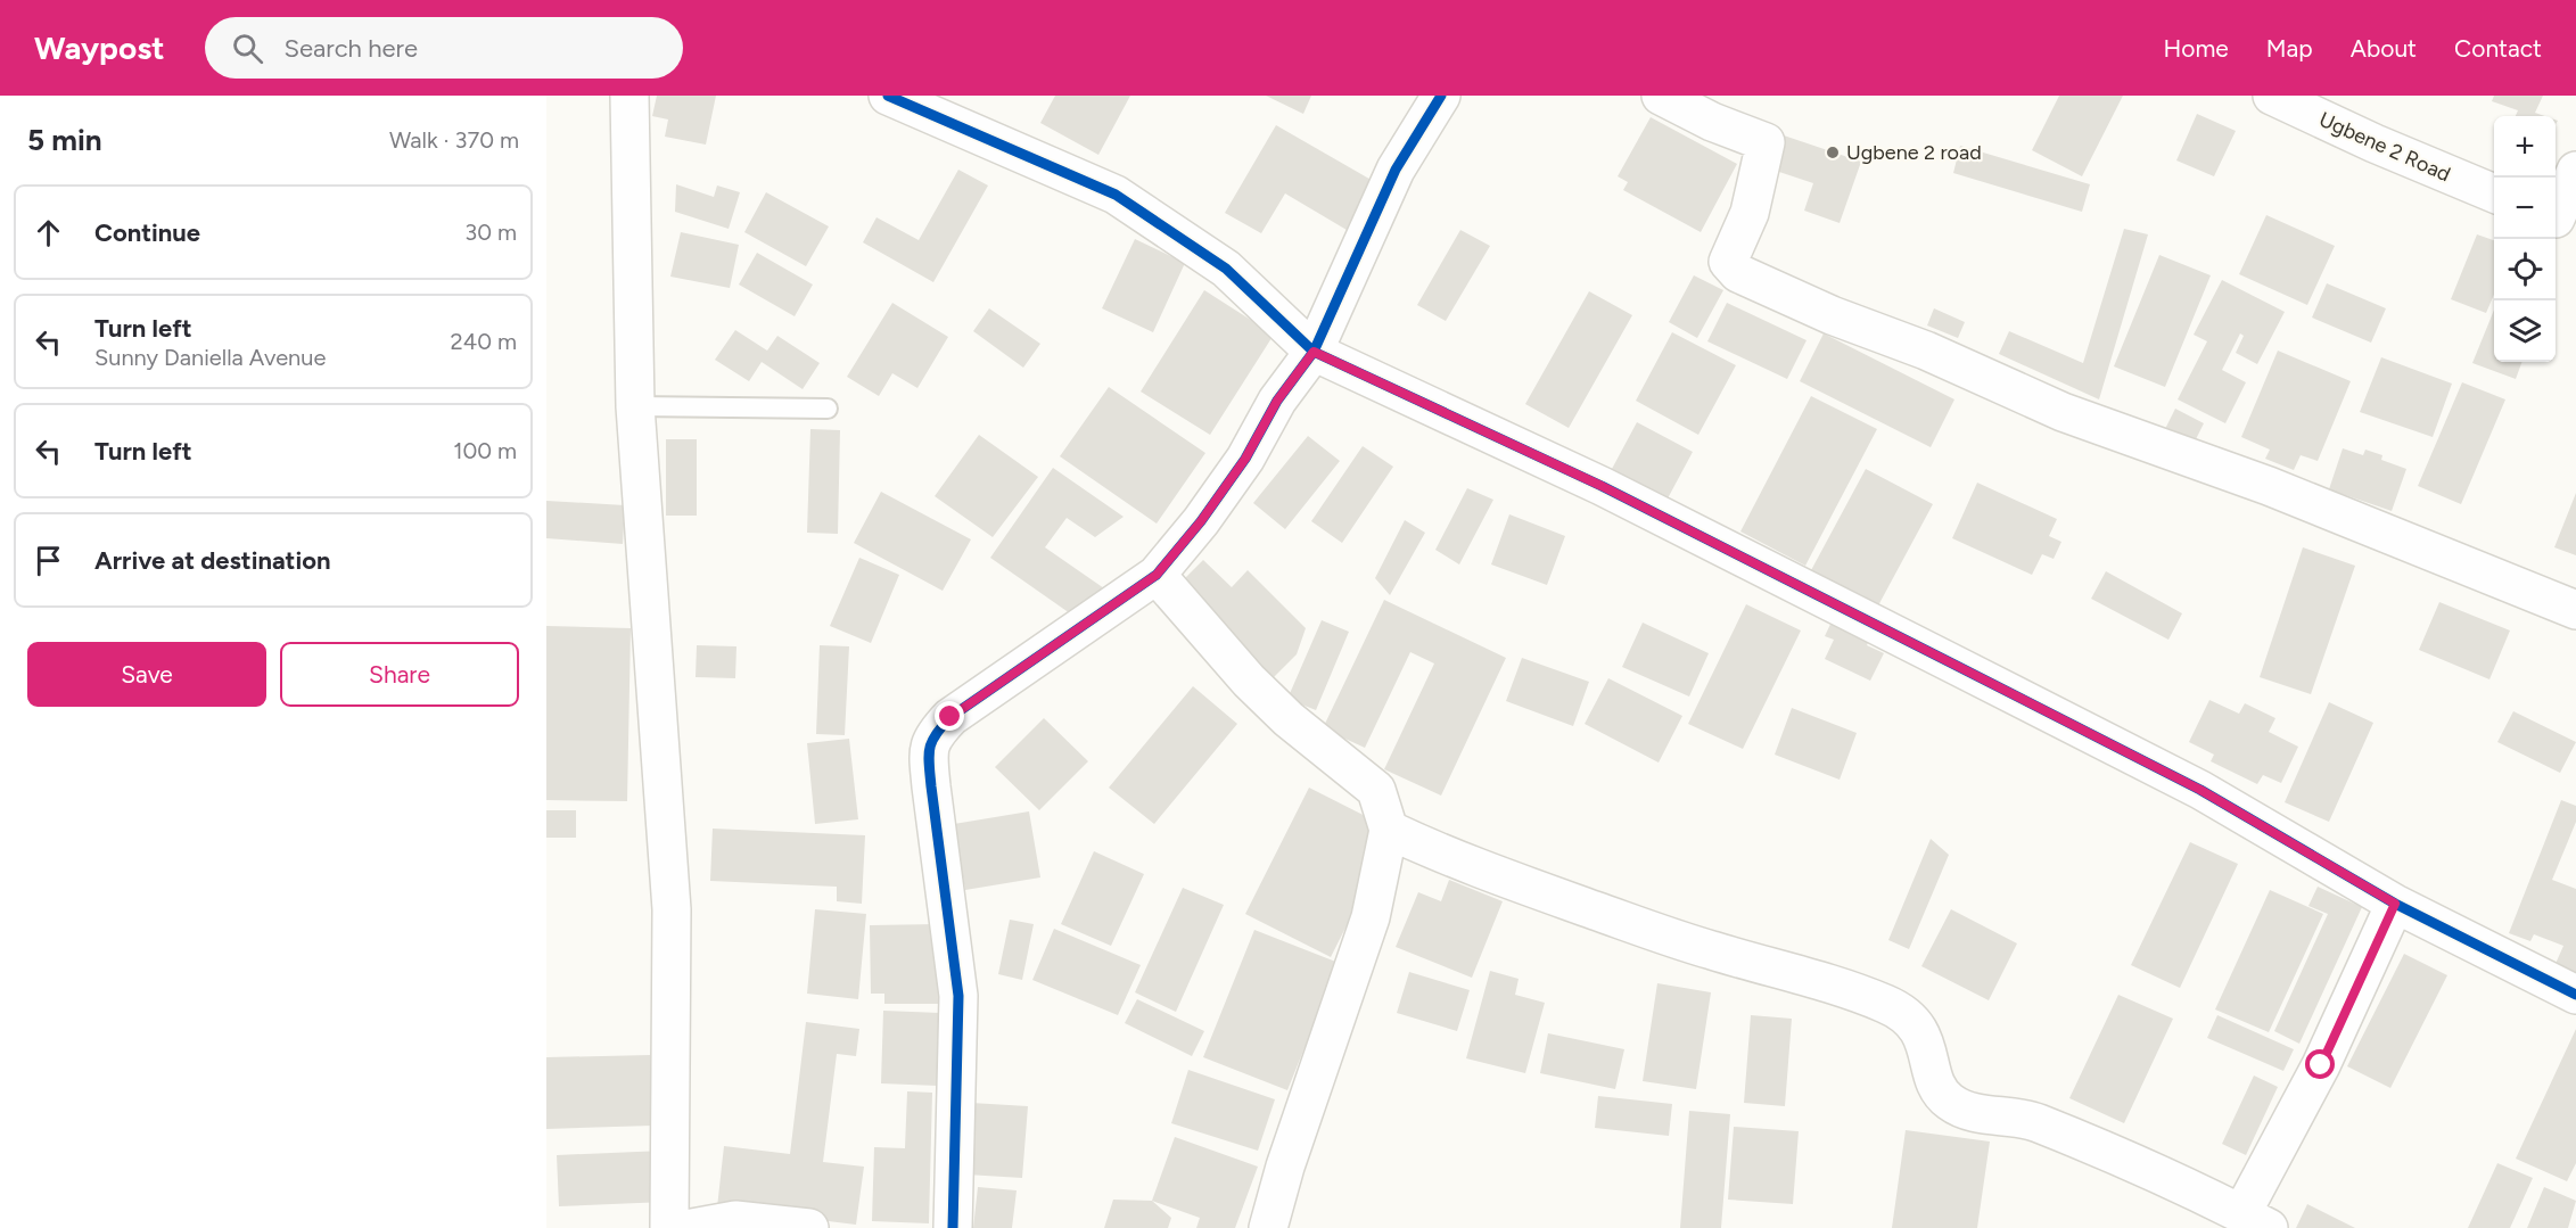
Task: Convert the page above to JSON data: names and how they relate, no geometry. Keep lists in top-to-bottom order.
{
  "streets": {
    "street": ["Ugbene 2 Road"]
  },
  "places": ["Ugbene 2 road"],
  "page": {
    "header": "Waypost",
    "search": "Search here",
    "nav": [
      "Home",
      "Map",
      "About",
      "Contact"
    ],
    "heading": ["5 min", "Walk · 370 m"],
    "map_buttons": ["+", "−"],
    "list": [
      ["Continue", "30 m"],
      ["Turn left", "Sunny Daniella Avenue", "240 m"],
      ["Turn left", "100 m"],
      "Arrive at destination"
    ],
    "buttons": ["Save", "Share"]
  }
}
